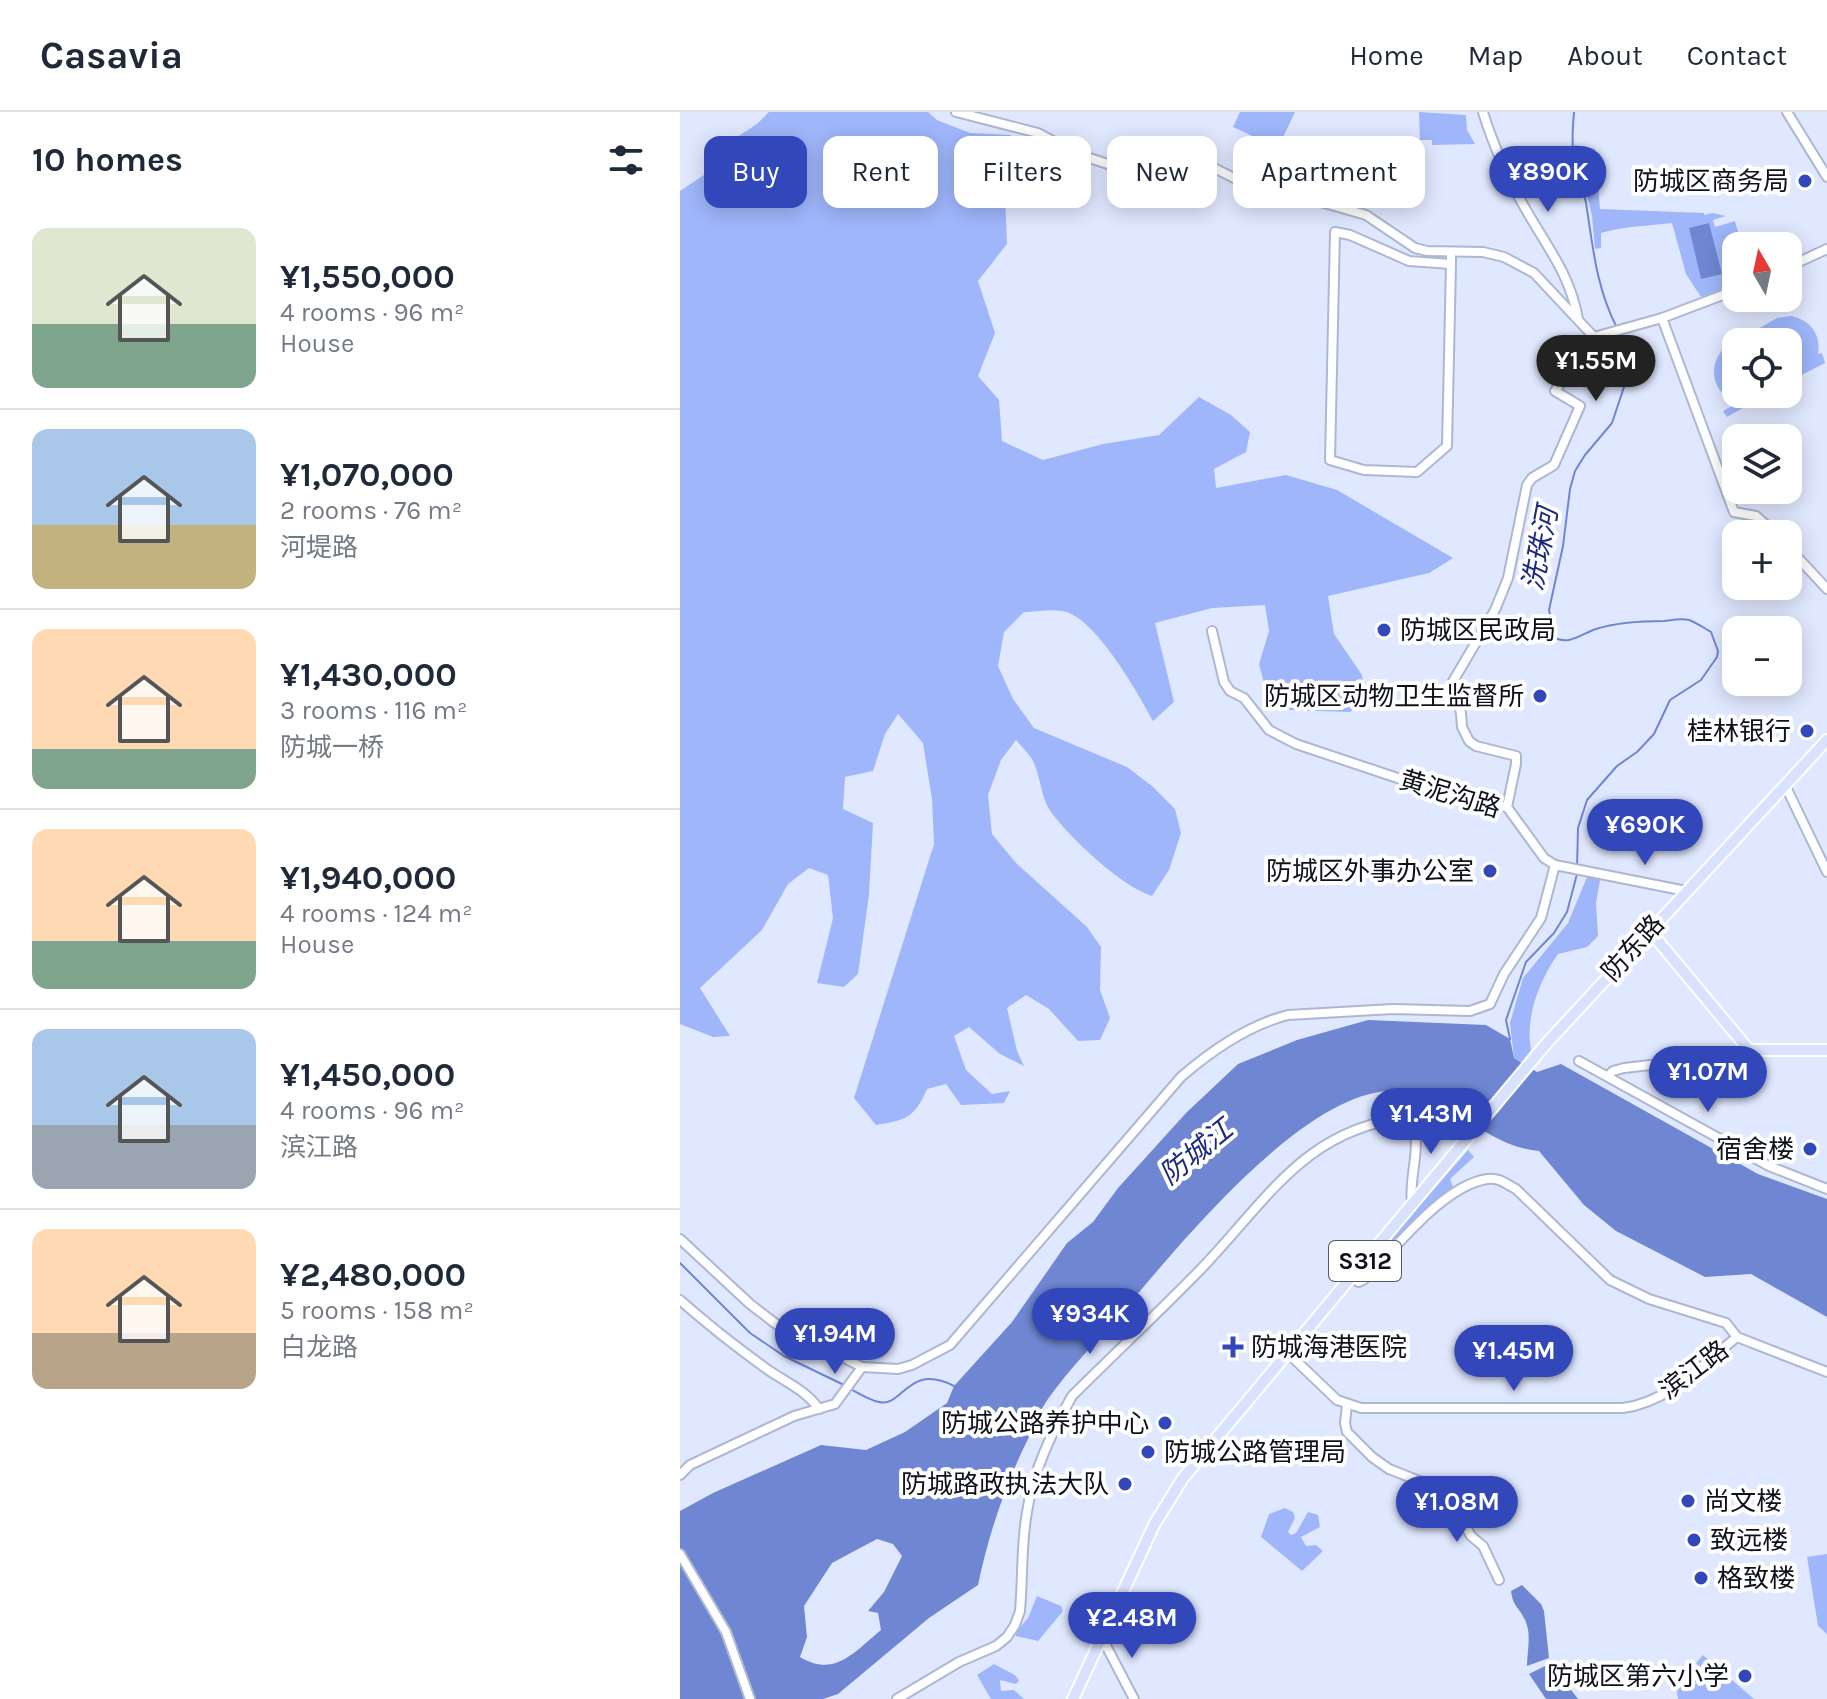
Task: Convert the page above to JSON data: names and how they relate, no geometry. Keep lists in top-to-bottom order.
{
  "streets": {
    "main road": ["防东路", "S312"],
    "street": ["黄泥沟路", "滨江路"]
  },
  "crossings": [
    ["防东路", "S312"]
  ],
  "water": ["洗珠河", "防城江"],
  "places": {
    "other": [
      "防城区商务局",
      "防城区民政局",
      "防城区动物卫生监督所",
      "桂林银行",
      "防城区外事办公室",
      "宿舍楼",
      "防城公路养护中心",
      "防城公路管理局",
      "防城路政执法大队",
      "尚文楼",
      "致远楼",
      "格致楼",
      "防城区第六小学"
    ],
    "health": ["防城海港医院"]
  },
  "north": "top",
  "page": {
    "header": "Casavia",
    "nav": [
      "Home",
      "Map",
      "About",
      "Contact"
    ],
    "heading": "10 homes",
    "chip": [
      "Buy",
      "Rent",
      "Filters",
      "New",
      "Apartment"
    ],
    "price": [
      "¥890K",
      "¥1.55M",
      "¥690K",
      "¥1.07M",
      "¥1.43M",
      "¥934K",
      "¥1.94M",
      "¥1.45M",
      "¥1.08M",
      "¥2.48M"
    ],
    "list": [
      {
        "name": "¥1,550,000",
        "note": "4 rooms · 96 m² · House"
      },
      {
        "name": "¥1,070,000",
        "note": "2 rooms · 76 m² · 河堤路"
      },
      {
        "name": "¥1,430,000",
        "note": "3 rooms · 116 m² · 防城一桥"
      },
      {
        "name": "¥1,940,000",
        "note": "4 rooms · 124 m² · House"
      },
      {
        "name": "¥1,450,000",
        "note": "4 rooms · 96 m² · 滨江路"
      },
      {
        "name": "¥2,480,000",
        "note": "5 rooms · 158 m² · 白龙路"
      }
    ],
    "map_buttons": ["+", "−"]
  }
}
